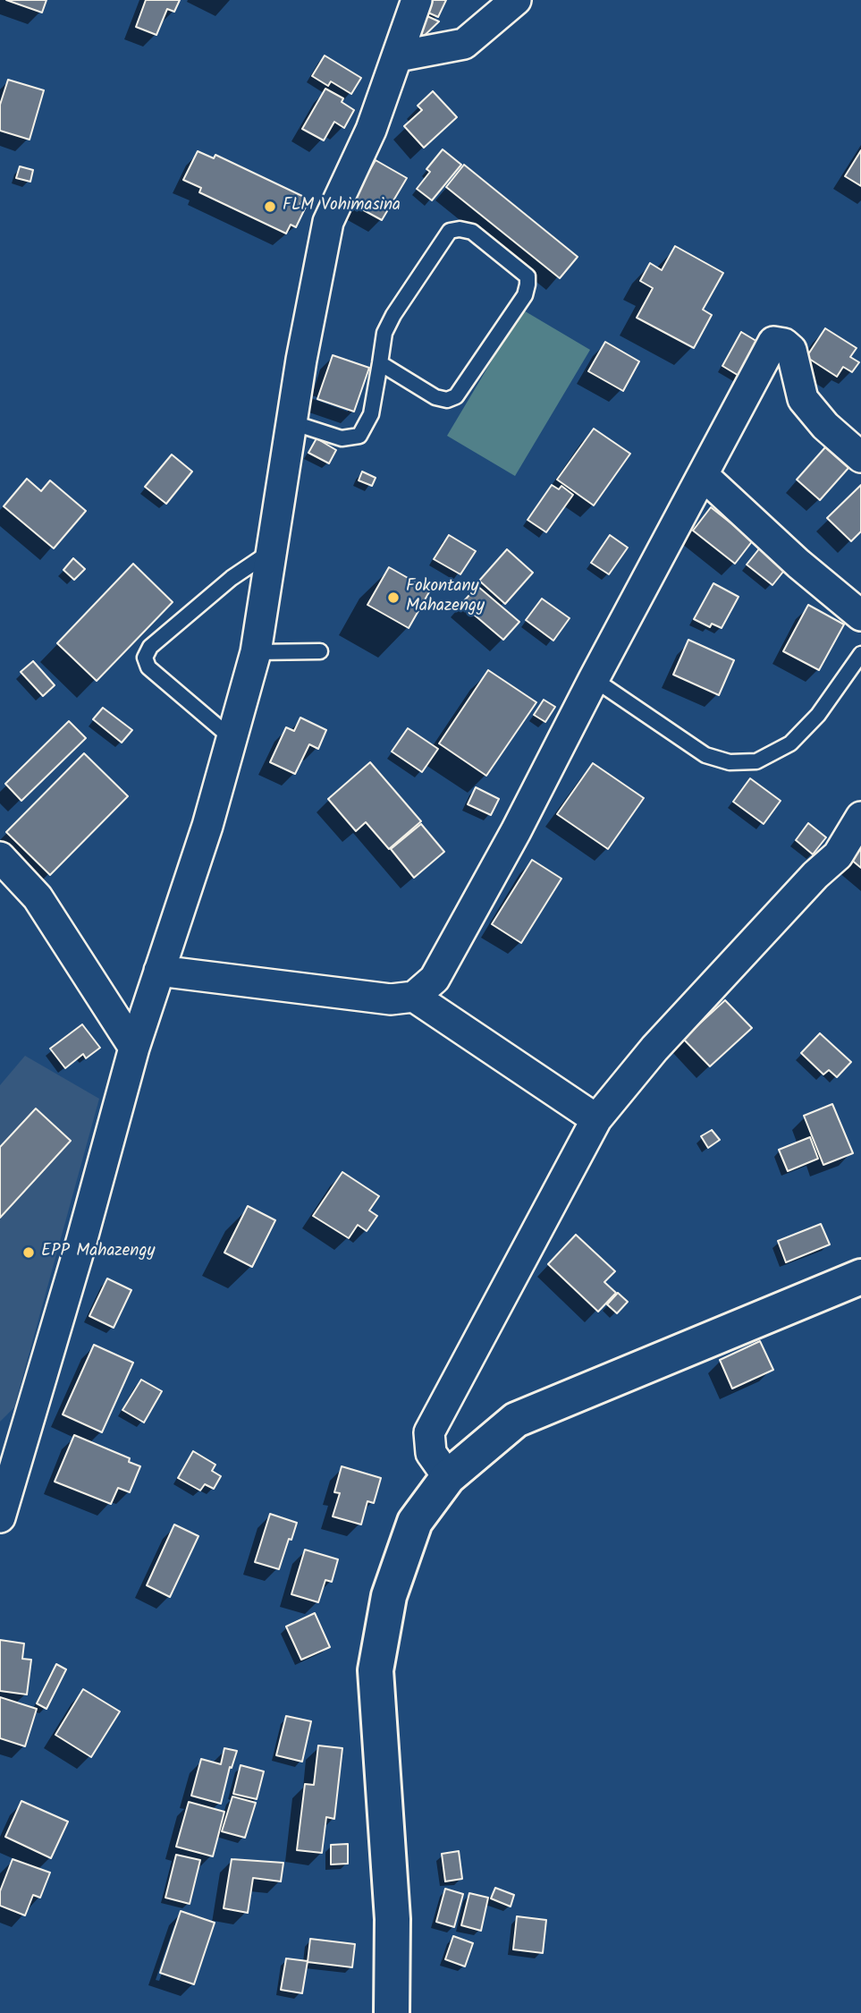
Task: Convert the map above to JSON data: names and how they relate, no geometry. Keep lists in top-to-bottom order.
{
  "places": ["FLM Vohimasina", "Fokontany Mahazengy", "EPP Mahazengy"]
}
